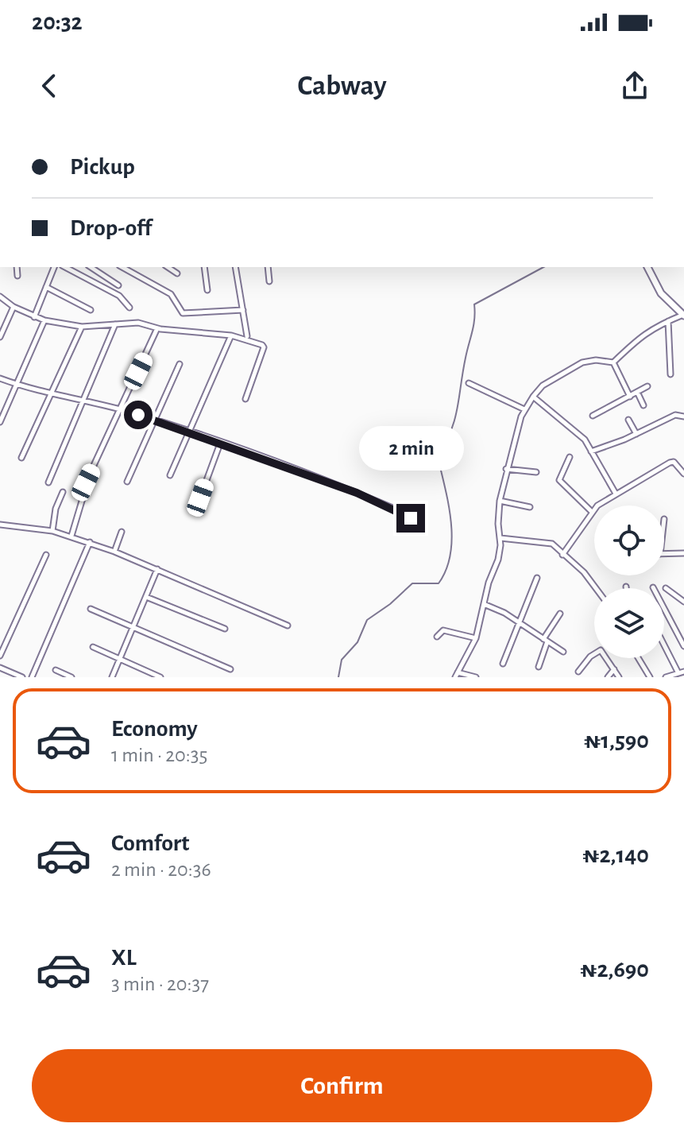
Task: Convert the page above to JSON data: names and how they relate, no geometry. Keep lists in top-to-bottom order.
{
  "page": {
    "status": "20:32",
    "header": "Cabway",
    "banner": ["Pickup", "Drop-off"],
    "bubble": "2 min",
    "list": [
      {
        "name": "Economy",
        "note": "1 min · 20:35",
        "value": "₦1,590"
      },
      {
        "name": "Comfort",
        "note": "2 min · 20:36",
        "value": "₦2,140"
      },
      {
        "name": "XL",
        "note": "3 min · 20:37",
        "value": "₦2,690"
      }
    ],
    "buttons": "Confirm"
  }
}
